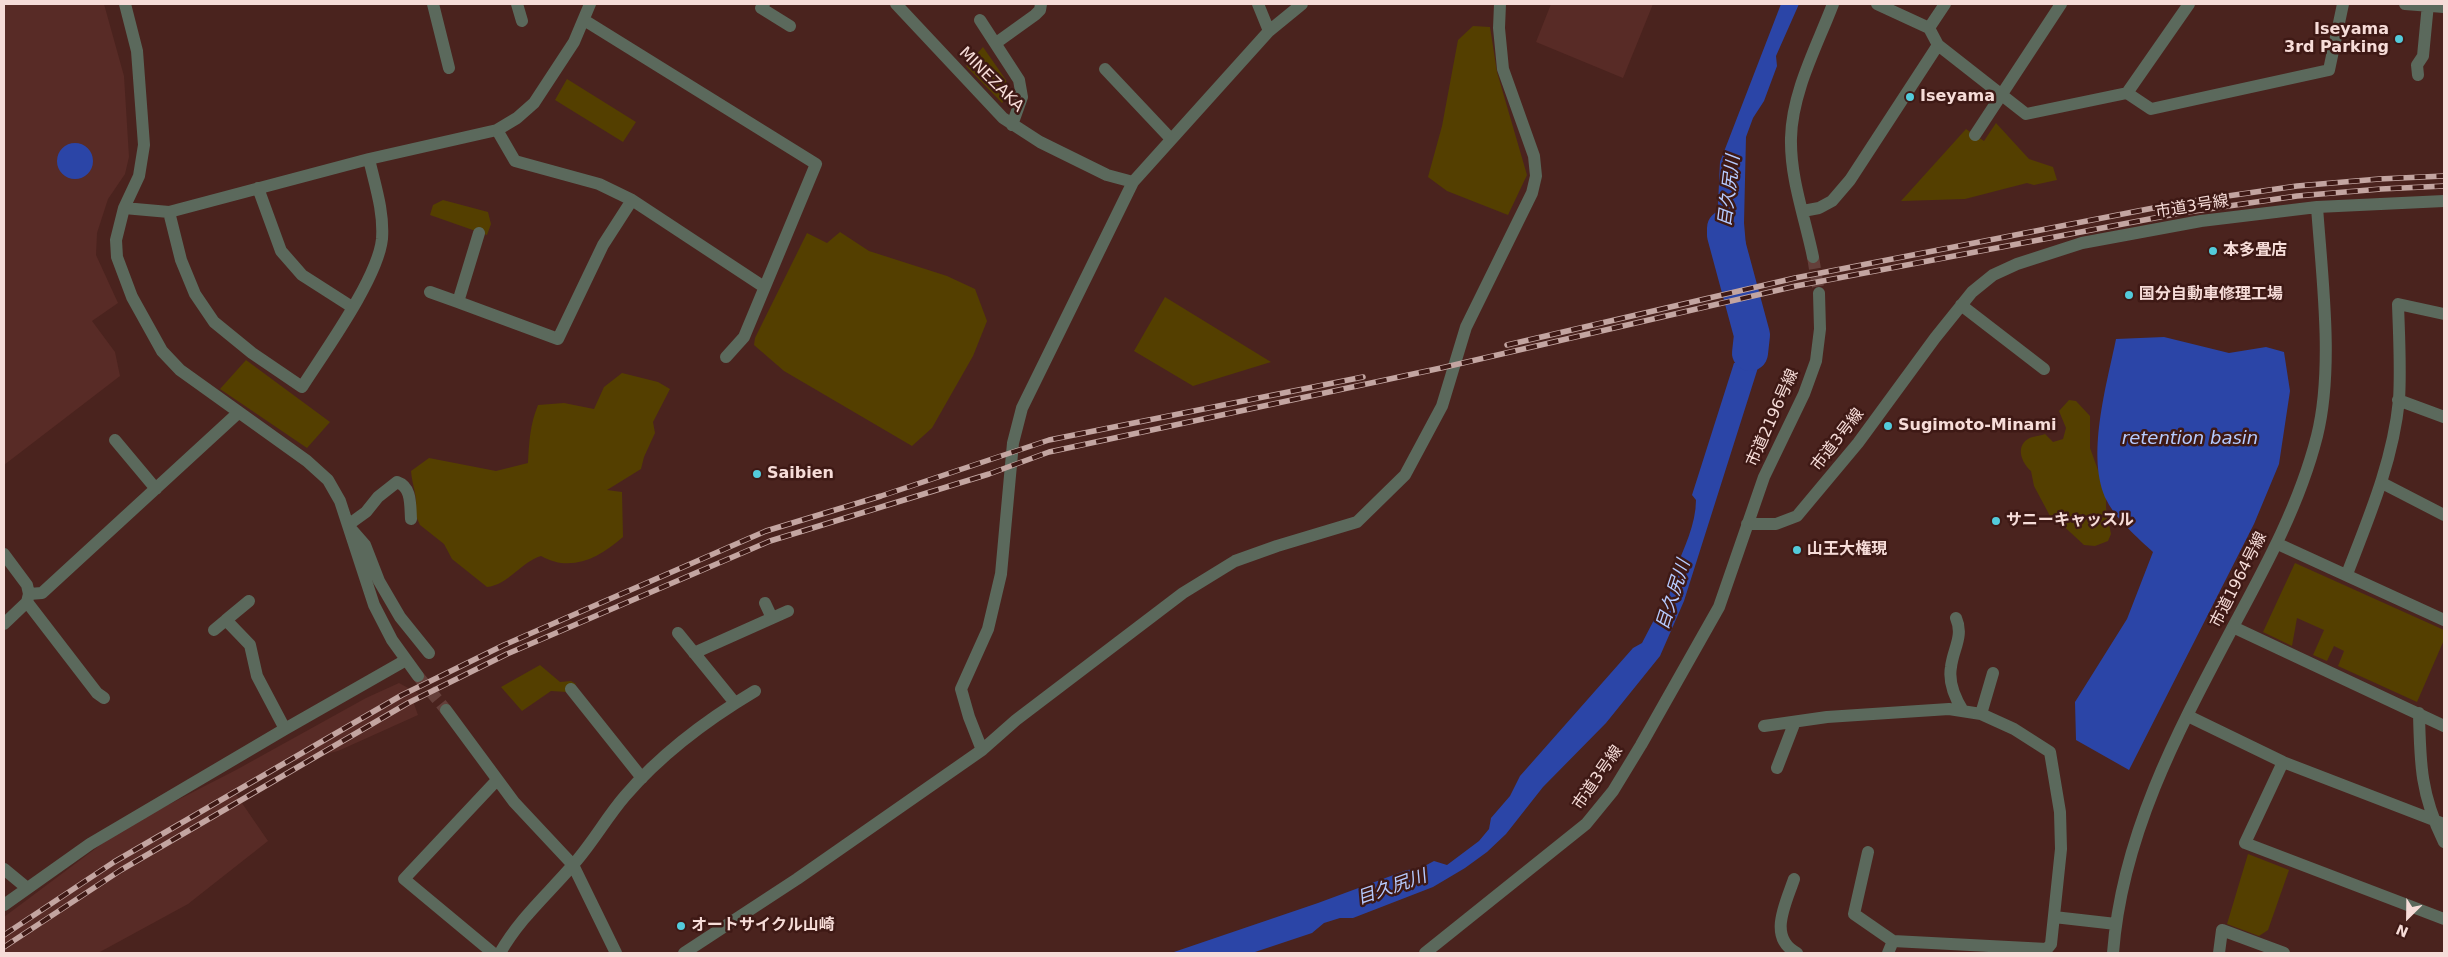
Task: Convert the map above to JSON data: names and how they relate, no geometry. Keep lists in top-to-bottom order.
{
  "streets": {
    "street": [
      "MINEZAKA",
      "市道3号線",
      "市道2196号線",
      "市道1964号線"
    ]
  },
  "crossings": [
    ["市道3号線", "市道2196号線"],
    ["市道3号線", "市道1964号線"]
  ],
  "water": ["目久尻川", "retention basin"],
  "places": [
    "Iseyama 3rd Parking",
    "Iseyama",
    "本多畳店",
    "国分自動車修理工場",
    "Sugimoto-Minami",
    "Saibien",
    "サニーキャッスル",
    "山王大権現",
    "オートサイクル山崎"
  ],
  "north": "bottom left"
}
